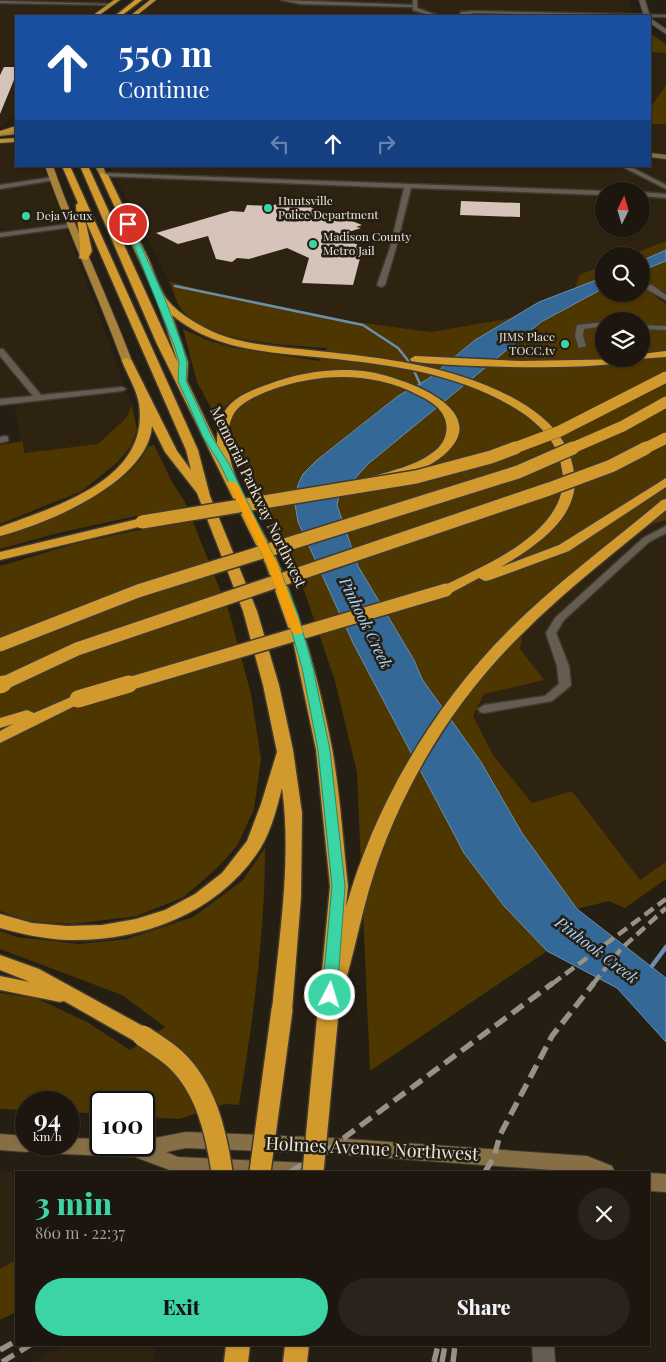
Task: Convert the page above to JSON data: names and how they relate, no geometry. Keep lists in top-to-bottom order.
{
  "streets": {
    "highway": ["Memorial Parkway Northwest"],
    "main road": ["Holmes Avenue Northwest"]
  },
  "water": ["Pinhook Creek"],
  "places": [
    "Huntsville Police Department",
    "Deja Vieux",
    "Madison County Metro Jail",
    "JIMS Place TOCC.tv"
  ],
  "north": "top",
  "page": {
    "turn": ["550 m", "Continue"],
    "speed": "94 km/h",
    "limit": "100",
    "heading": ["3 min", "860 m · 22:37"],
    "buttons": ["Exit", "Share"]
  }
}
